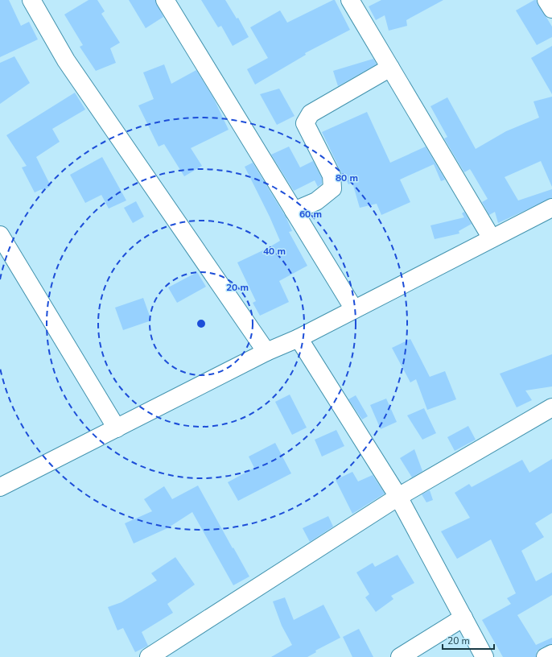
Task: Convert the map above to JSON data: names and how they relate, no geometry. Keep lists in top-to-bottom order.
{
  "scale_bar": "20 m",
  "rings": [
    "80 m",
    "60 m",
    "40 m",
    "20 m"
  ]
}
